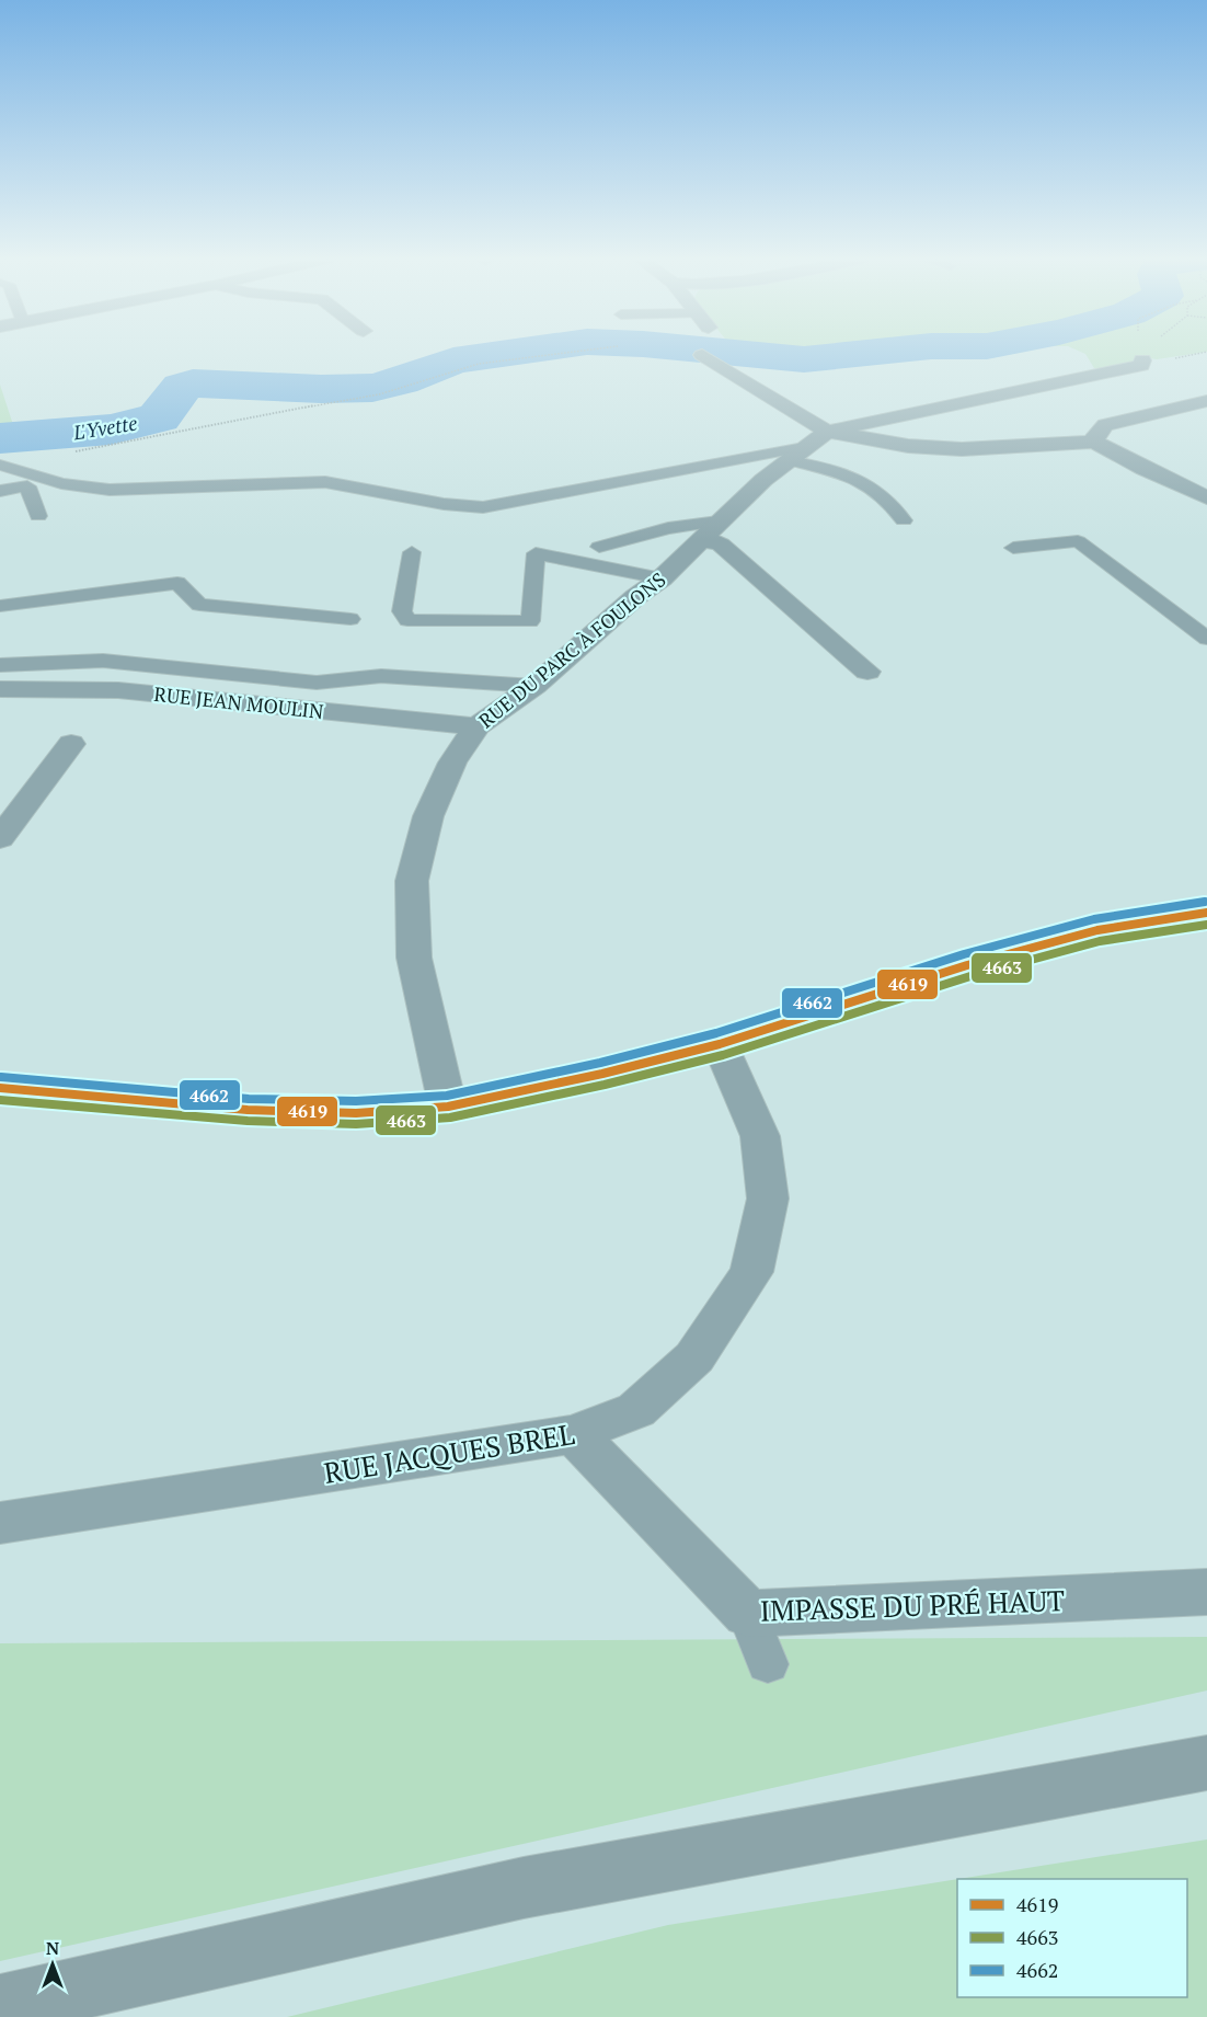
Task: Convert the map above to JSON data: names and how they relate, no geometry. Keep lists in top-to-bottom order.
{
  "streets": {
    "street": [
      "RUE DU PARC À FOULONS",
      "RUE JEAN MOULIN",
      "RUE JACQUES BREL",
      "IMPASSE DU PRÉ HAUT"
    ]
  },
  "crossings": [
    ["RUE DU PARC À FOULONS", "RUE JEAN MOULIN"],
    ["RUE JACQUES BREL", "IMPASSE DU PRÉ HAUT"]
  ],
  "water": ["L'Yvette"],
  "lines": ["transit line 4662", "transit line 4619", "transit line 4663"],
  "legend": ["4619", "4663", "4662"],
  "north": "top"
}
